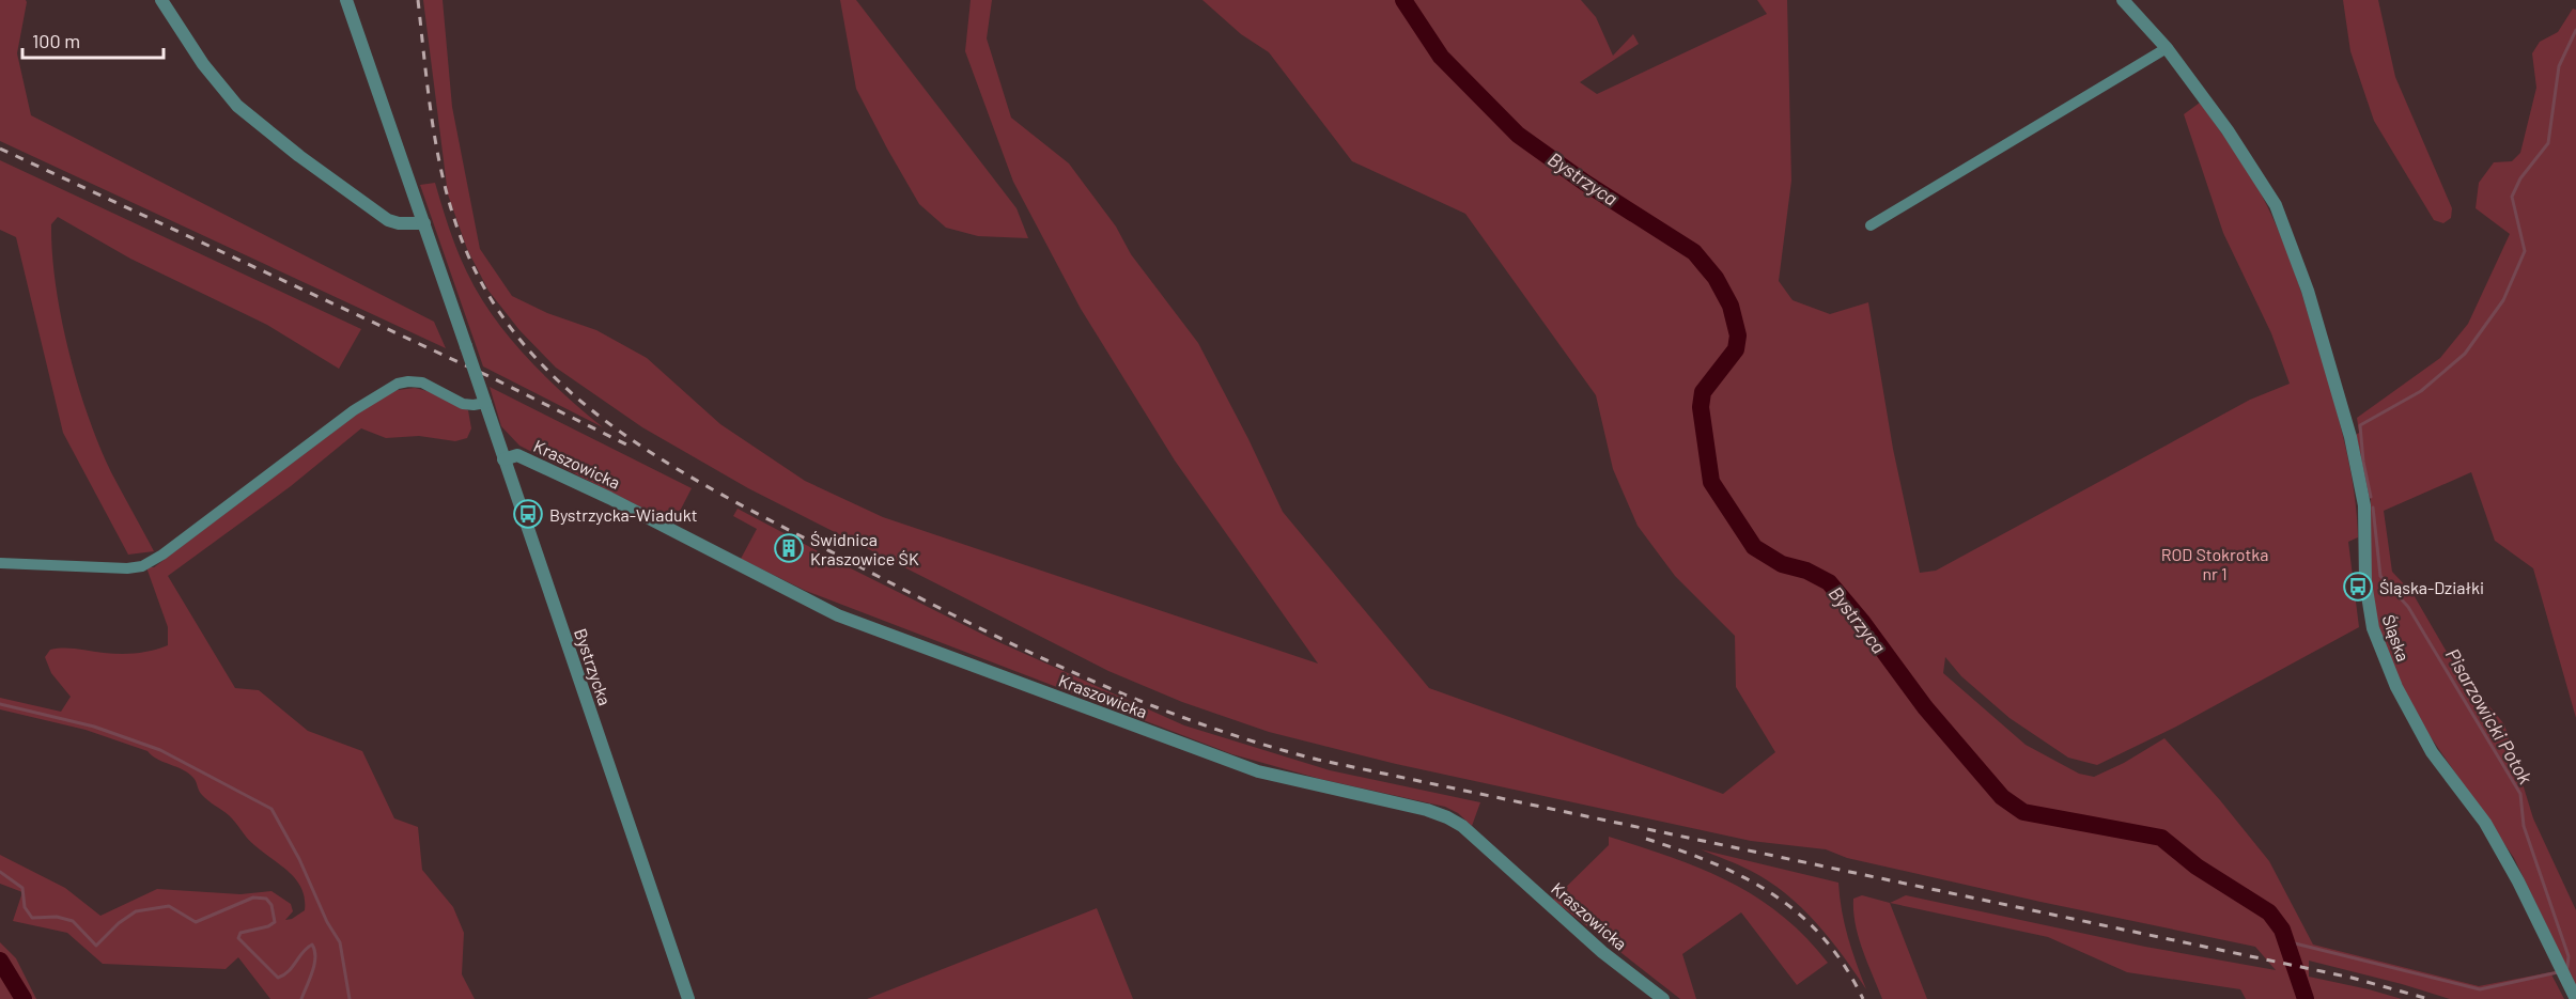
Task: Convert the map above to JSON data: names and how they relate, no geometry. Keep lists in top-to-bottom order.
{
  "streets": {
    "street": ["Kraszowicka", "Śląska", "Bystrzycka"]
  },
  "crossings": [
    ["Kraszowicka", "Bystrzycka"]
  ],
  "water": ["Bystrzyca", "Pisarzowicki Potok"],
  "parks": ["ROD Stokrotka nr 1"],
  "places": {
    "bus stop": ["Bystrzycka-Wiadukt", "Śląska-Działki"],
    "building": ["Świdnica Kraszowice ŚK"]
  },
  "scale_bar": "100 m"
}
